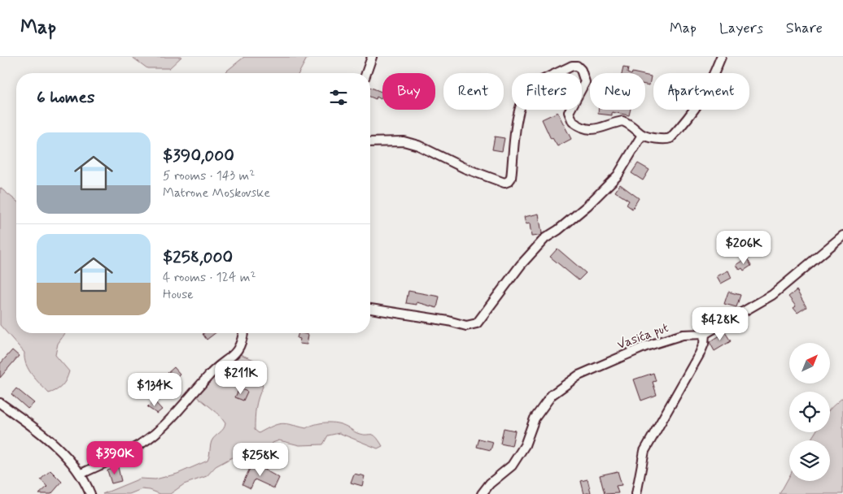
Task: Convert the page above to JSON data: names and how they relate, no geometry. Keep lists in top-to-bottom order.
{
  "streets": {
    "street": ["Vasića put"]
  },
  "north": "top right",
  "page": {
    "header": "Map",
    "nav": ["Map", "Layers", "Share"],
    "chip": [
      "Buy",
      "Rent",
      "Filters",
      "New",
      "Apartment"
    ],
    "heading": "6 homes",
    "list": [
      {
        "name": "$390,000",
        "note": "5 rooms · 143 m² · Matrone Moskovske"
      },
      {
        "name": "$258,000",
        "note": "4 rooms · 124 m² · House"
      }
    ],
    "price": [
      "$206K",
      "$428K",
      "$211K",
      "$134K",
      "$390K",
      "$258K"
    ]
  }
}
